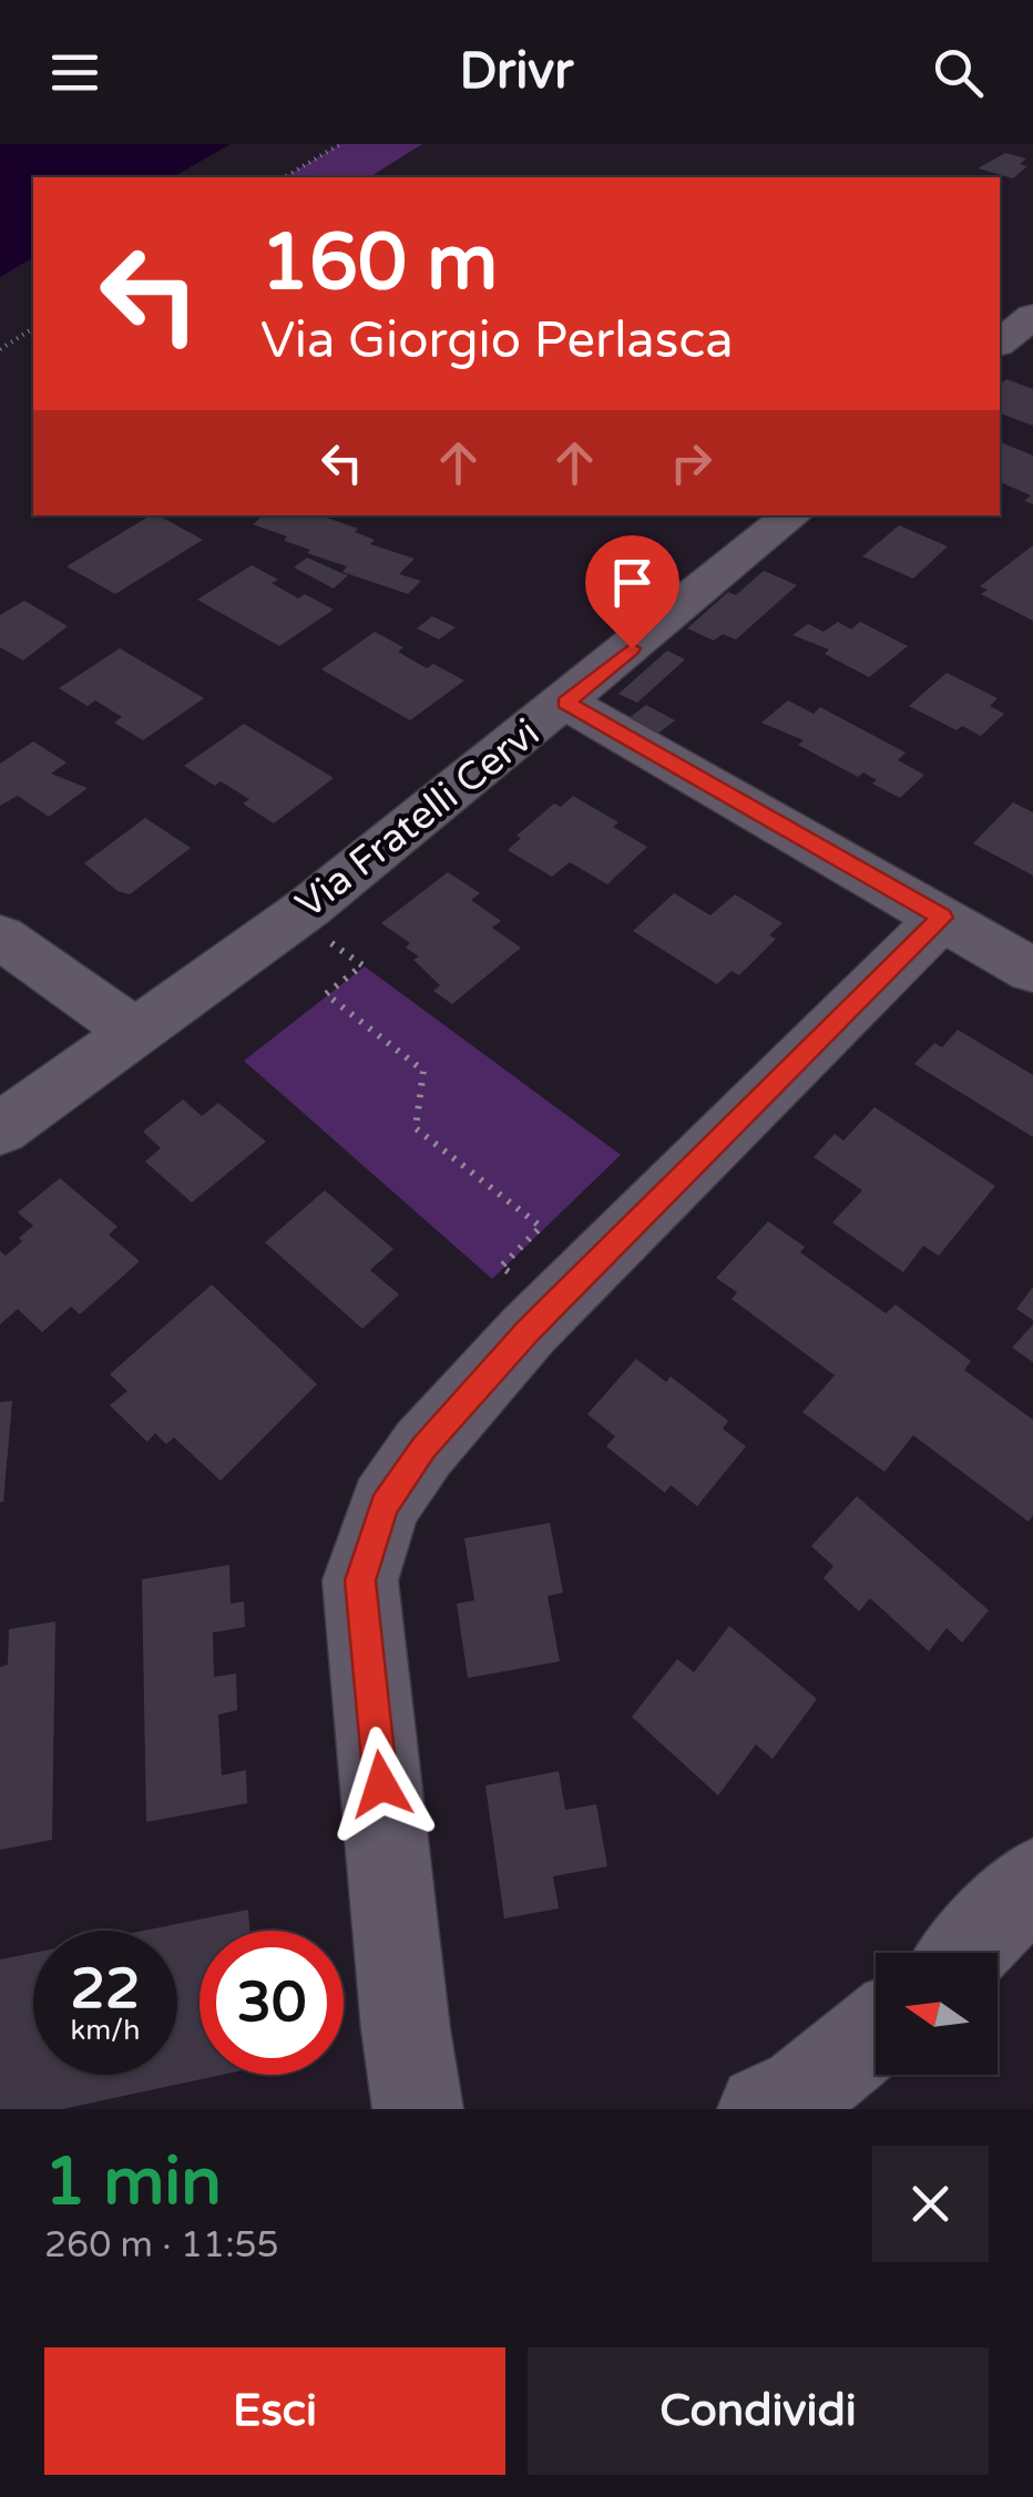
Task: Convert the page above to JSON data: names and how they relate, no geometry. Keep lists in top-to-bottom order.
{
  "streets": {
    "street": ["Via Fratelli Cervi"]
  },
  "north": "left",
  "page": {
    "header": "Drivr",
    "turn": ["160 m", "Via Giorgio Perlasca"],
    "speed": "22 km/h",
    "limit": "30",
    "heading": ["1 min", "260 m · 11:55"],
    "buttons": ["Esci", "Condividi"]
  }
}
